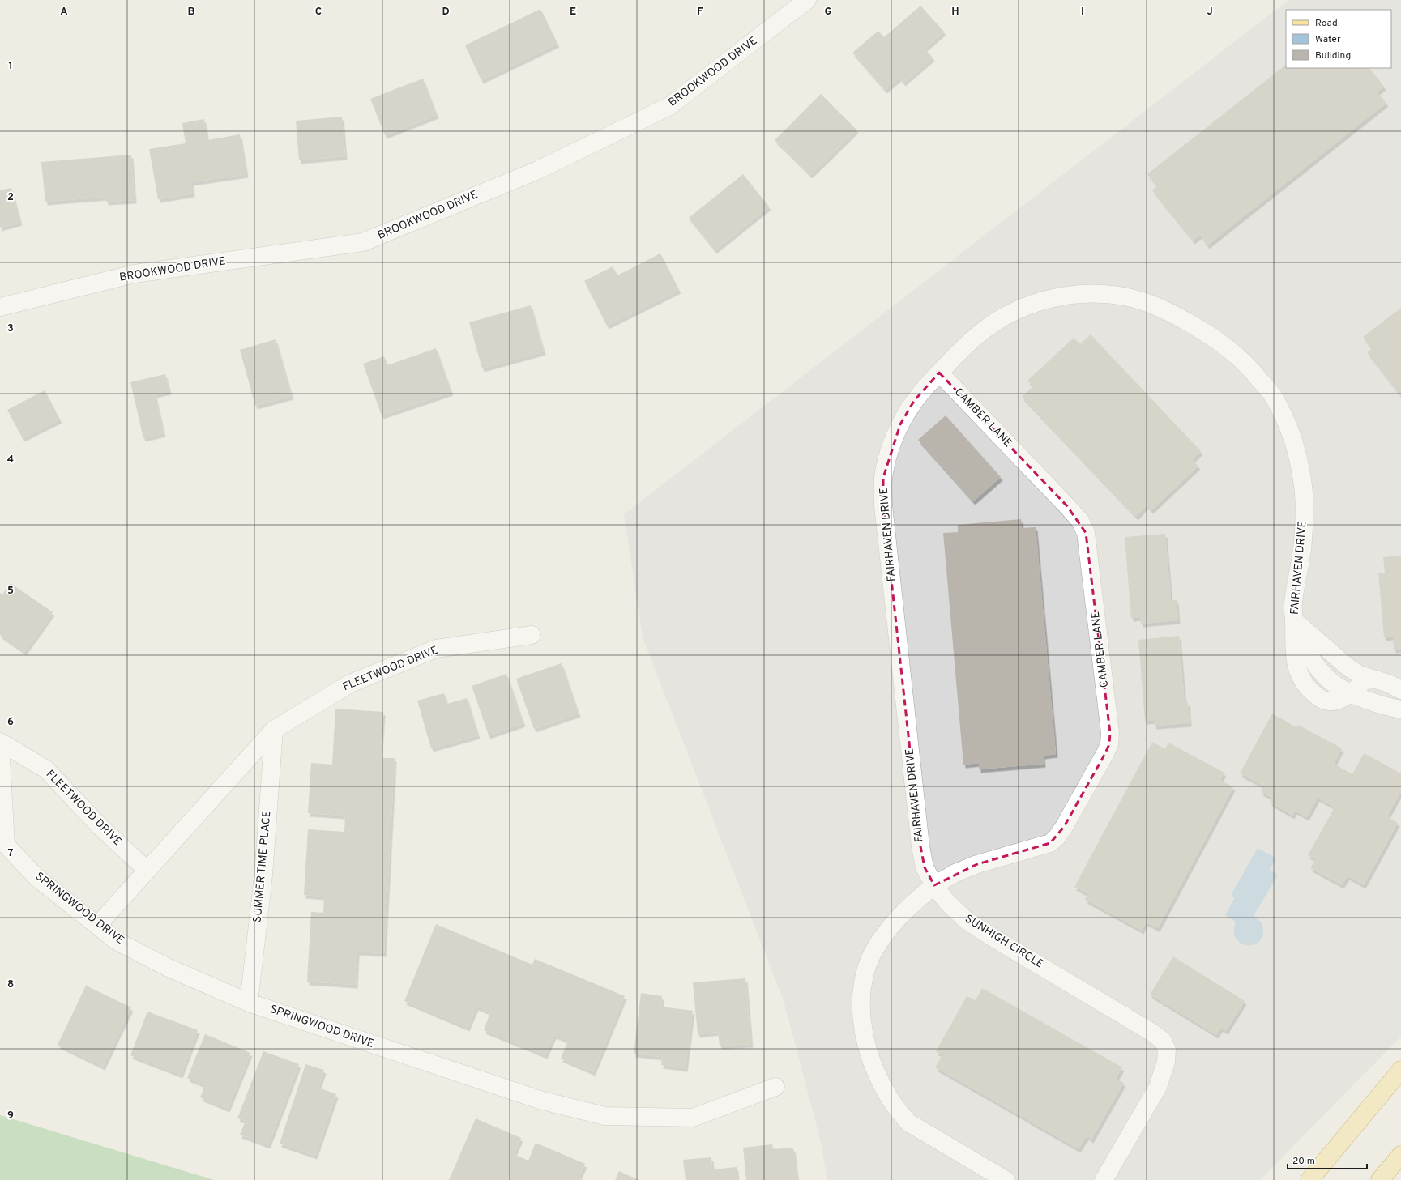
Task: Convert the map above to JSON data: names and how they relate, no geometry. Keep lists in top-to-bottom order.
{
  "streets": {
    "street": [
      "BROOKWOOD DRIVE",
      "CAMBER LANE",
      "FAIRHAVEN DRIVE",
      "FLEETWOOD DRIVE",
      "SUMMER TIME PLACE",
      "SPRINGWOOD DRIVE",
      "SUNHIGH CIRCLE"
    ]
  },
  "crossings": [
    ["CAMBER LANE", "FAIRHAVEN DRIVE"],
    ["CAMBER LANE", "SUNHIGH CIRCLE"],
    ["FAIRHAVEN DRIVE", "SUNHIGH CIRCLE"],
    ["FLEETWOOD DRIVE", "SUMMER TIME PLACE"],
    ["FLEETWOOD DRIVE", "SPRINGWOOD DRIVE"],
    ["SUMMER TIME PLACE", "SPRINGWOOD DRIVE"]
  ],
  "legend": ["Road", "Water", "Building"],
  "scale_bar": "20 m",
  "grid": {
    "columns": [
      "A",
      "B",
      "C",
      "D",
      "E",
      "F",
      "G",
      "H",
      "I",
      "J"
    ],
    "rows": [
      "1",
      "2",
      "3",
      "4",
      "5",
      "6",
      "7",
      "8",
      "9"
    ]
  }
}
